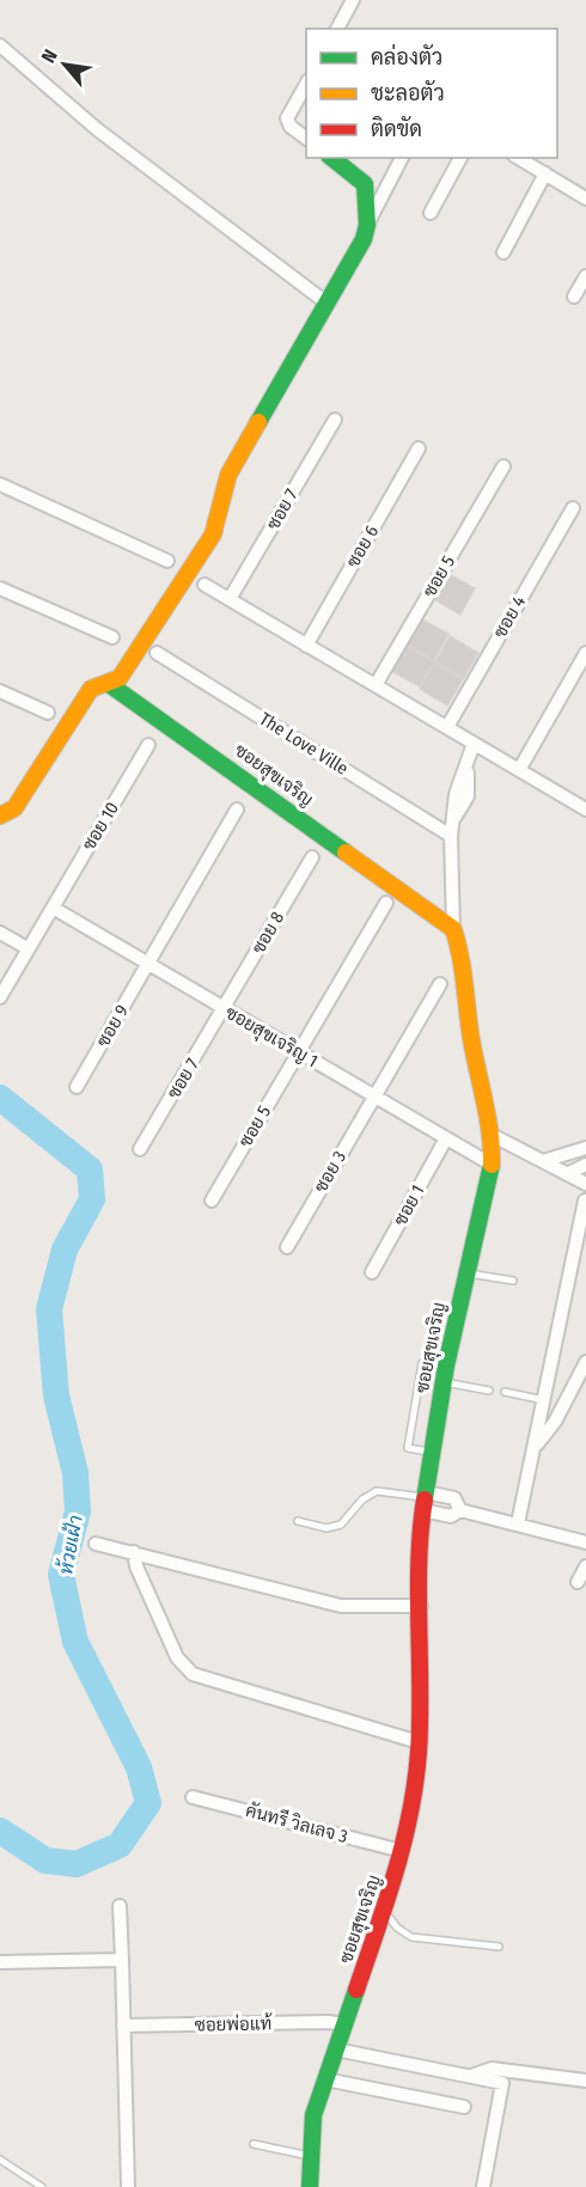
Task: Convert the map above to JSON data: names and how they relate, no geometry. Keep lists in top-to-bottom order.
{
  "streets": {
    "street": [
      "ซอย 7",
      "ซอย 6",
      "ซอย 5",
      "ซอย 4",
      "The Love Ville",
      "ซอยสุขเจริญ",
      "ซอย 10",
      "ซอย 8",
      "ซอย 9",
      "ซอยสุขเจริญ 1",
      "ซอย 3",
      "ซอย 1",
      "คันทรี วิลเลจ 3",
      "ซอยพ่อแท้"
    ]
  },
  "crossings": [
    ["ซอย 7", "ซอย 8"],
    ["ซอย 7", "ซอยสุขเจริญ 1"],
    ["ซอย 5", "ซอยสุขเจริญ 1"],
    ["ซอยสุขเจริญ", "ซอยสุขเจริญ 1"],
    ["ซอยสุขเจริญ", "คันทรี วิลเลจ 3"],
    ["ซอยสุขเจริญ", "ซอยพ่อแท้"],
    ["ซอย 10", "ซอยสุขเจริญ 1"],
    ["ซอย 8", "ซอยสุขเจริญ 1"],
    ["ซอย 9", "ซอยสุขเจริญ 1"],
    ["ซอยสุขเจริญ 1", "ซอย 3"],
    ["ซอยสุขเจริญ 1", "ซอย 1"]
  ],
  "water": ["ห้วยเฝ้า"],
  "legend": ["คล่องตัว", "ชะลอตัว", "ติดขัด"],
  "north": "top left"
}
